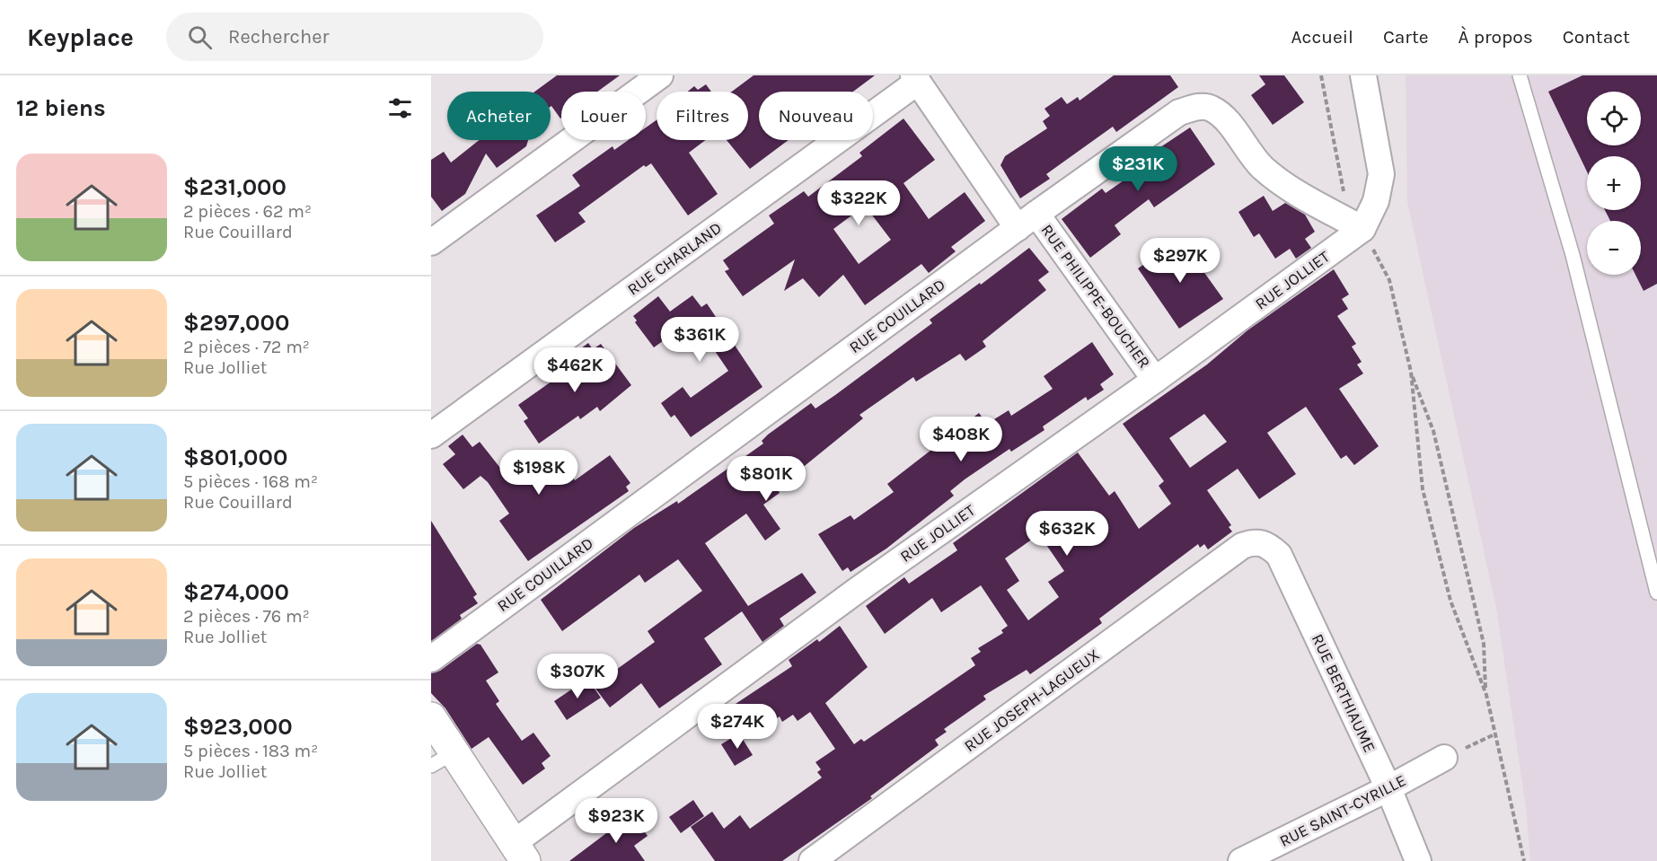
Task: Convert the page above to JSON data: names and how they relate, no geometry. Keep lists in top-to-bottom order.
{
  "streets": {
    "street": [
      "RUE CHARLAND",
      "RUE JOLLIET",
      "RUE PHILIPPE-BOUCHER",
      "RUE COUILLARD",
      "RUE BERTHIAUME",
      "RUE JOSEPH-LAGUEUX",
      "RUE SAINT-CYRILLE"
    ]
  },
  "crossings": [
    ["RUE CHARLAND", "RUE PHILIPPE-BOUCHER"],
    ["RUE JOLLIET", "RUE PHILIPPE-BOUCHER"],
    ["RUE JOLLIET", "RUE COUILLARD"],
    ["RUE PHILIPPE-BOUCHER", "RUE COUILLARD"],
    ["RUE BERTHIAUME", "RUE JOSEPH-LAGUEUX"],
    ["RUE BERTHIAUME", "RUE SAINT-CYRILLE"]
  ],
  "page": {
    "header": "Keyplace",
    "search": "Rechercher",
    "nav": [
      "Accueil",
      "Carte",
      "À propos",
      "Contact"
    ],
    "heading": "12 biens",
    "map_buttons": ["+", "−"],
    "chip": [
      "Acheter",
      "Louer",
      "Filtres",
      "Nouveau"
    ],
    "list": [
      {
        "name": "$231,000",
        "note": "2 pièces · 62 m² · Rue Couillard"
      },
      {
        "name": "$297,000",
        "note": "2 pièces · 72 m² · Rue Jolliet"
      },
      {
        "name": "$801,000",
        "note": "5 pièces · 168 m² · Rue Couillard"
      },
      {
        "name": "$274,000",
        "note": "2 pièces · 76 m² · Rue Jolliet"
      },
      {
        "name": "$923,000",
        "note": "5 pièces · 183 m² · Rue Jolliet"
      }
    ],
    "price": [
      "$231K",
      "$322K",
      "$297K",
      "$361K",
      "$462K",
      "$408K",
      "$198K",
      "$801K",
      "$632K",
      "$307K",
      "$274K",
      "$923K"
    ]
  }
}
